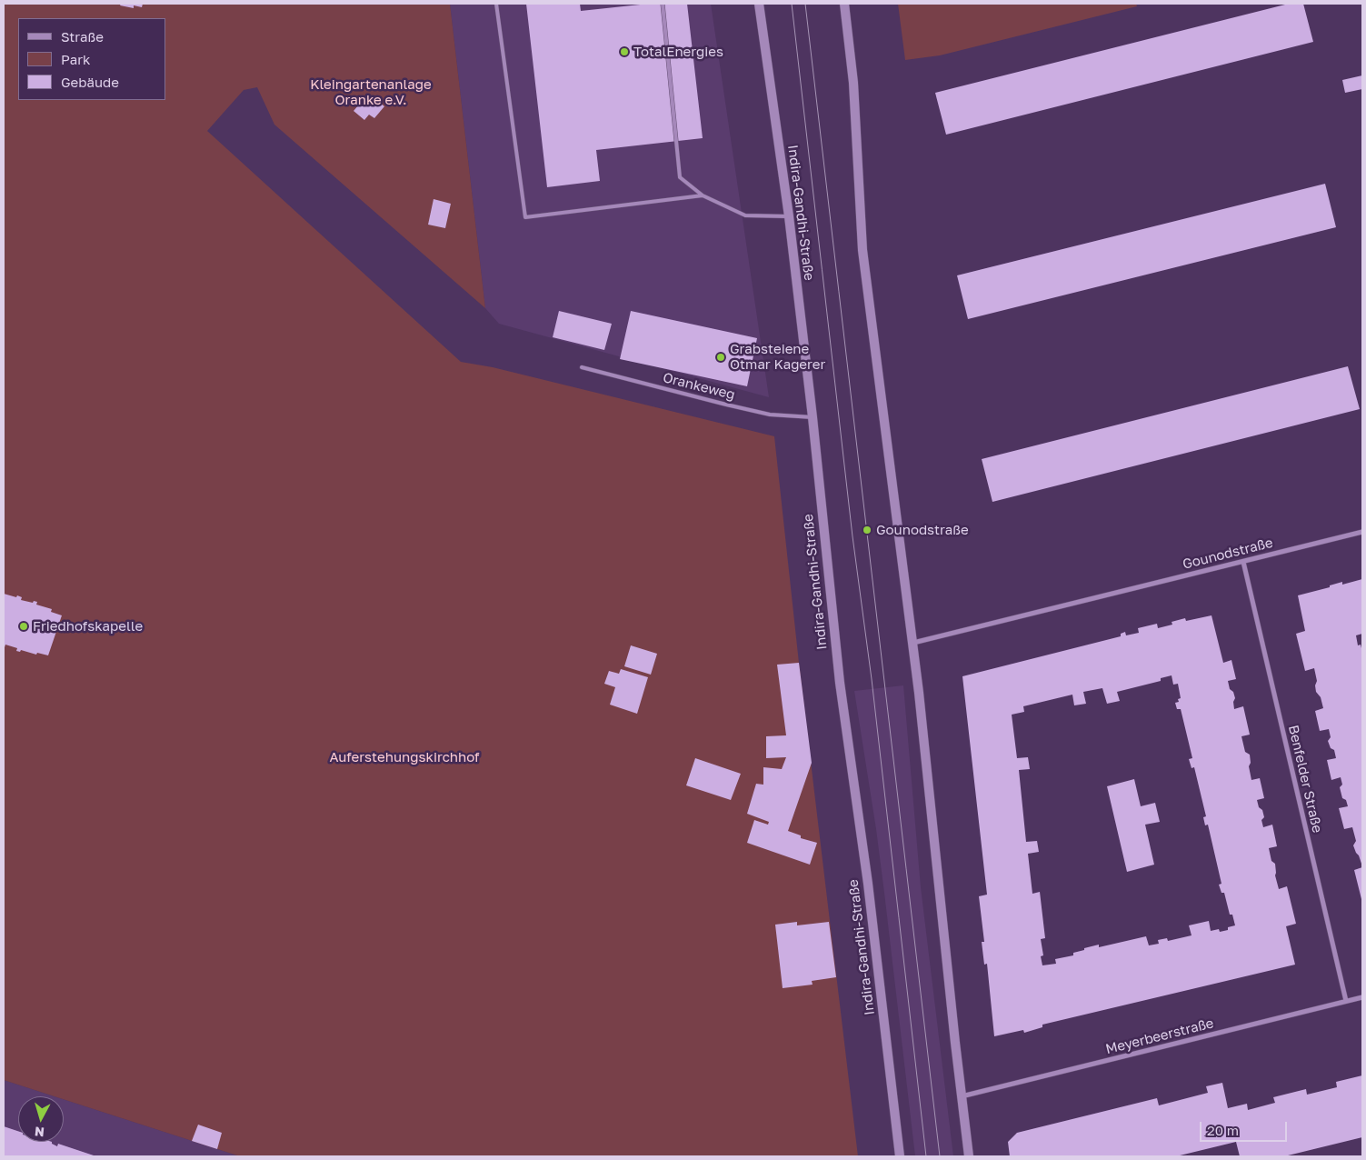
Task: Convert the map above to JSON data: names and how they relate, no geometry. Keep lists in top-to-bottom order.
{
  "streets": {
    "main road": ["Indira-Gandhi-Straße"],
    "street": ["Gounodstraße", "Benfelder Straße", "Meyerbeerstraße"],
    "lane": ["Orankeweg"]
  },
  "crossings": [
    ["Indira-Gandhi-Straße", "Orankeweg"],
    ["Gounodstraße", "Benfelder Straße"],
    ["Benfelder Straße", "Meyerbeerstraße"]
  ],
  "parks": ["Kleingartenanlage Oranke e.V.", "Auferstehungskirchhof"],
  "places": [
    "TotalEnergies",
    "Grabsteiene Otmar Kagerer",
    "Gounodstraße",
    "Friedhofskapelle"
  ],
  "legend": ["Straße", "Park", "Gebäude"],
  "scale_bar": "20 m",
  "north": "bottom"
}
